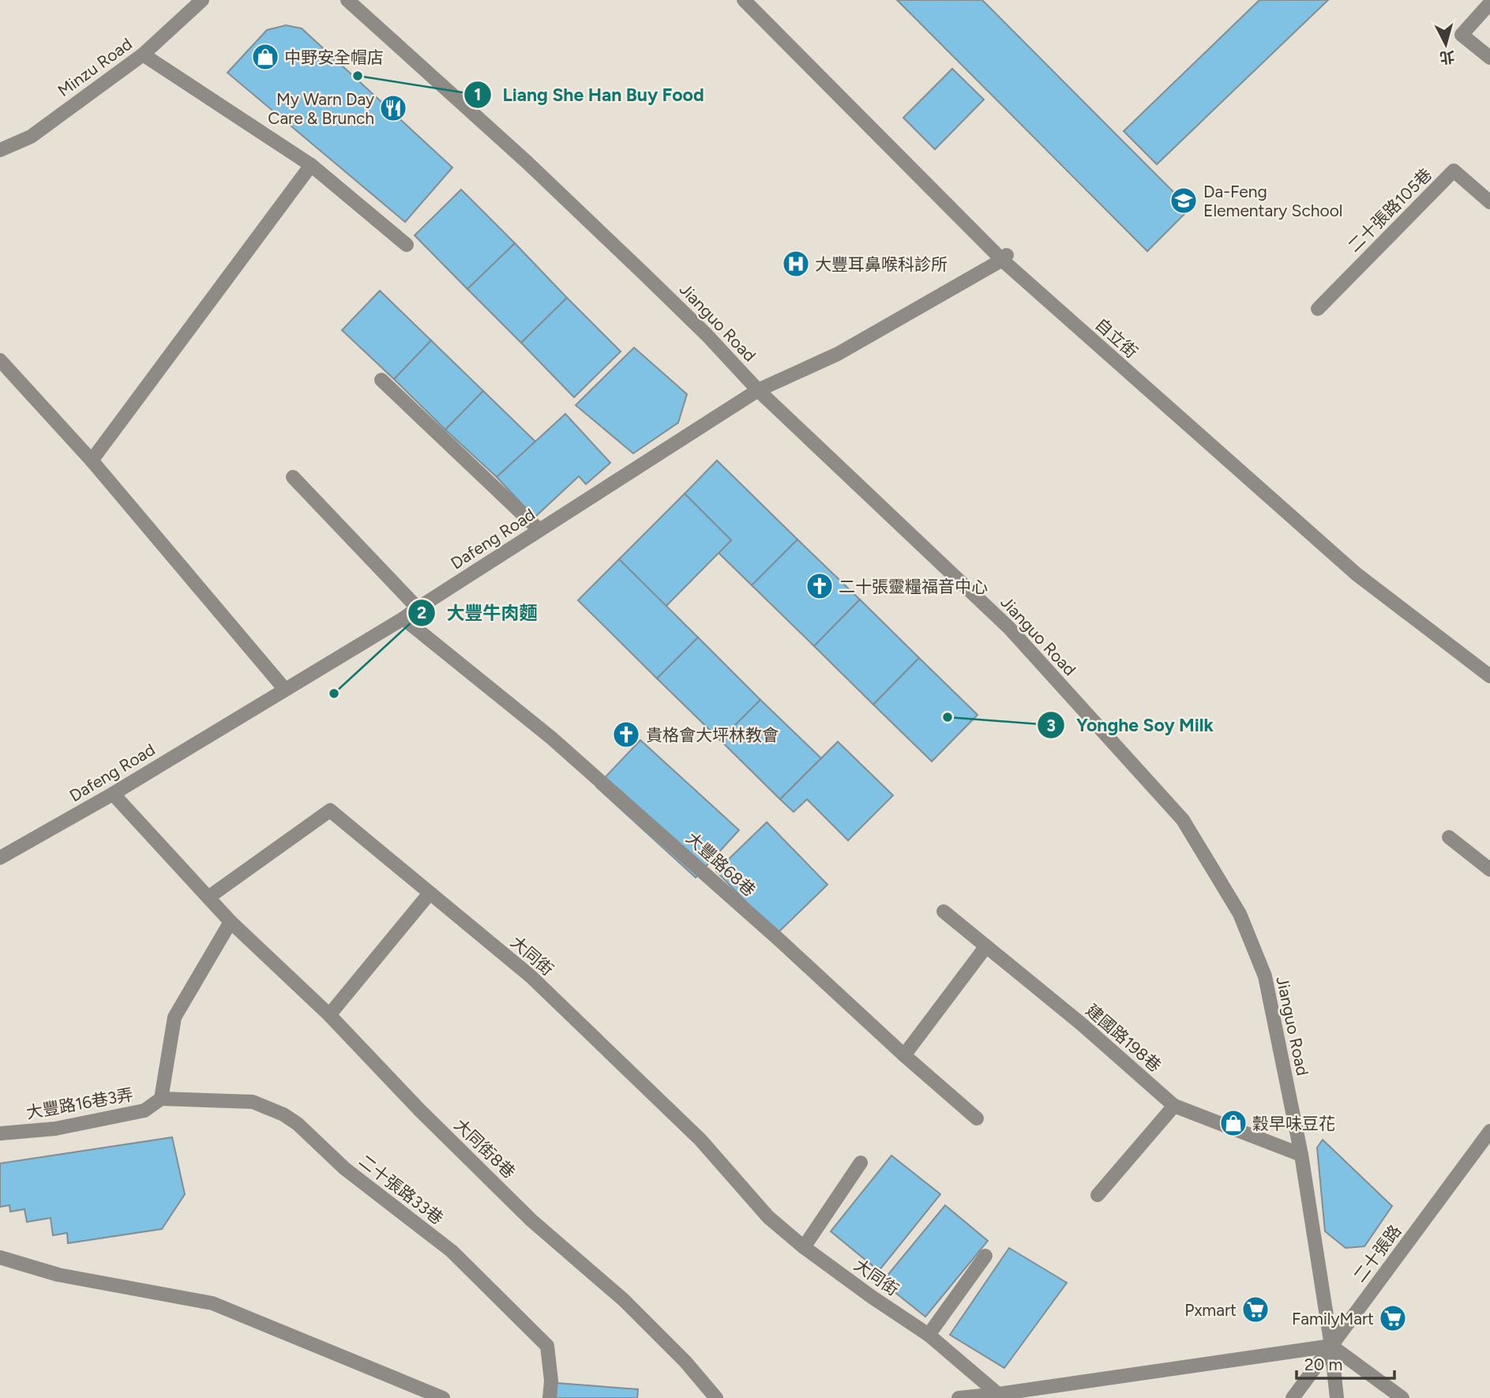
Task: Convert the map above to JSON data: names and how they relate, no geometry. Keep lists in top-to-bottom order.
{
  "streets": {
    "street": [
      "Minzu Road",
      "二十張路105巷",
      "Jianguo Road",
      "自立街",
      "Dafeng Road",
      "大豐路68巷",
      "大同街",
      "建國路198巷",
      "大豐路16巷3弄",
      "大同街8巷",
      "二十張路33巷",
      "二十張路"
    ]
  },
  "crossings": [
    ["Jianguo Road", "Dafeng Road"],
    ["Jianguo Road", "建國路198巷"],
    ["Jianguo Road", "二十張路"],
    ["自立街", "Dafeng Road"],
    ["Dafeng Road", "大豐路68巷"],
    ["大豐路16巷3弄", "二十張路33巷"]
  ],
  "places": {
    "shop": ["中野安全帽店", "穀早味豆花"],
    "other": ["Liang She Han Buy Food", "大豐牛肉麵", "Yonghe Soy Milk"],
    "restaurant": ["My Warn Day Care & Brunch"],
    "school or university": ["Da-Feng Elementary School"],
    "hospital": ["大豐耳鼻喉科診所"],
    "church": ["二十張靈糧福音中心", "貴格會大坪林教會"],
    "supermarket": ["Pxmart", "FamilyMart"]
  },
  "scale_bar": "20 m",
  "north": "bottom"
}
